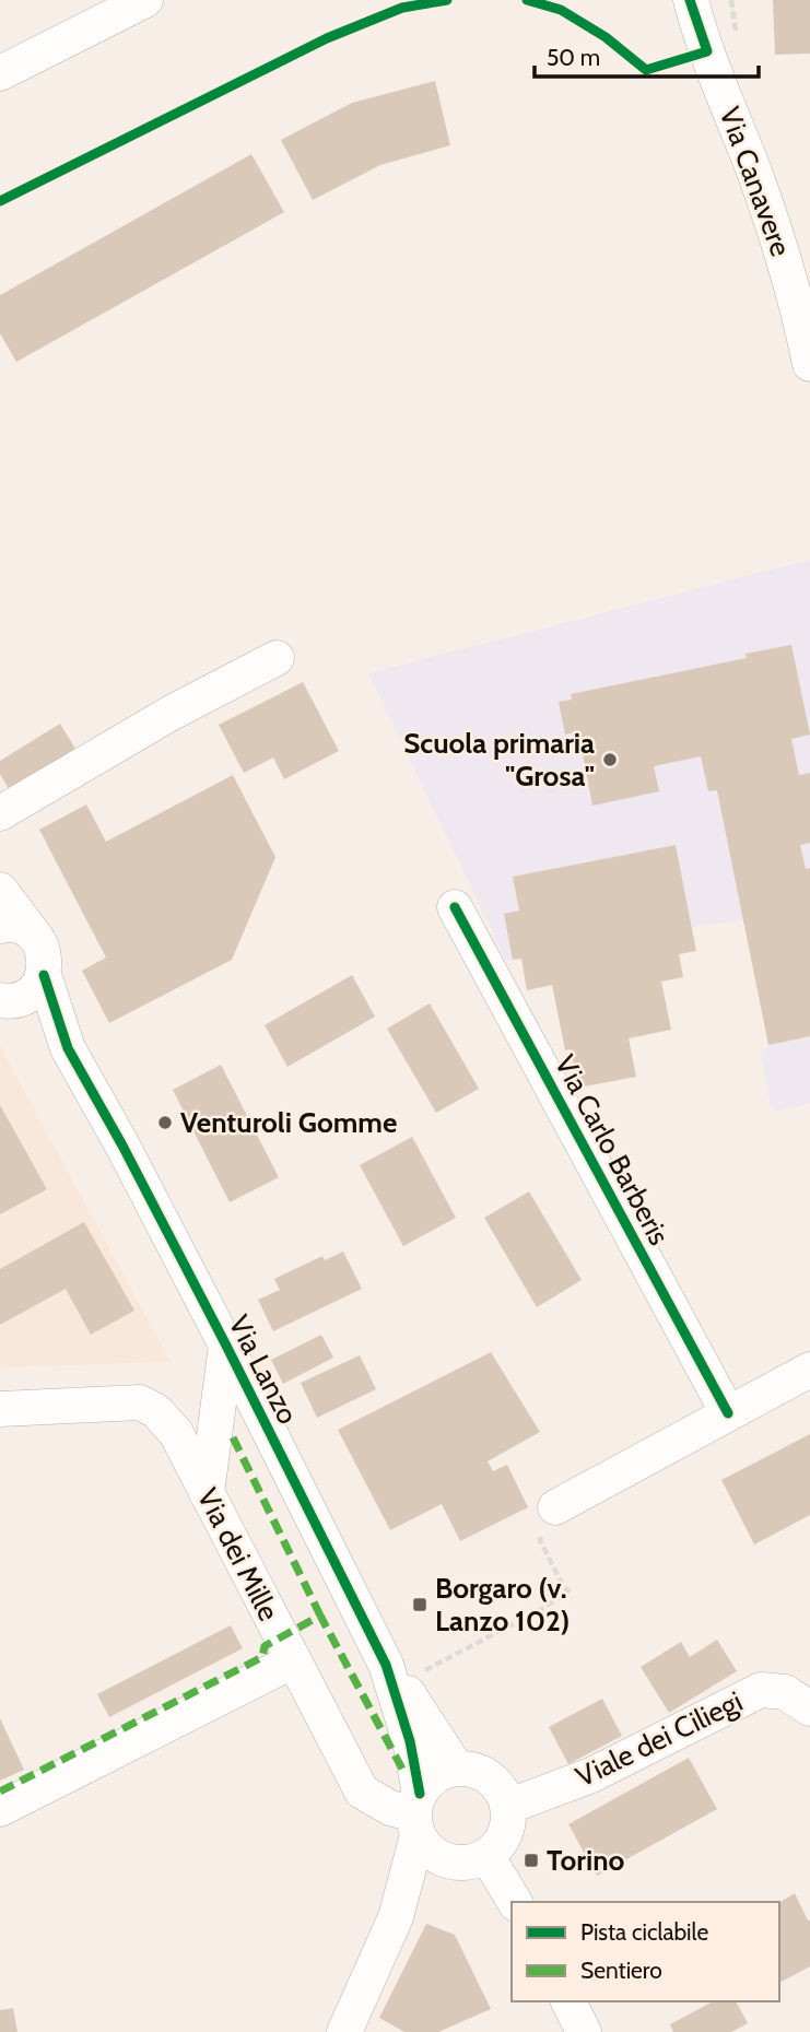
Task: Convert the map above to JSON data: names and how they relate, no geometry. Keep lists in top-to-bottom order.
{
  "streets": {
    "street": [
      "Via Canavere",
      "Via Carlo Barberis",
      "Via Lanzo",
      "Via dei Mille",
      "Viale dei Ciliegi"
    ]
  },
  "crossings": [
    ["Via Lanzo", "Via dei Mille"],
    ["Via Lanzo", "Viale dei Ciliegi"],
    ["Via dei Mille", "Viale dei Ciliegi"]
  ],
  "places": {
    "other": ["Scuola primaria \"Grosa\"", "Venturoli Gomme"],
    "transit": ["Borgaro (v. Lanzo 102)", "Torino"]
  },
  "legend": ["Pista ciclabile", "Sentiero"],
  "scale_bar": "50 m"
}
